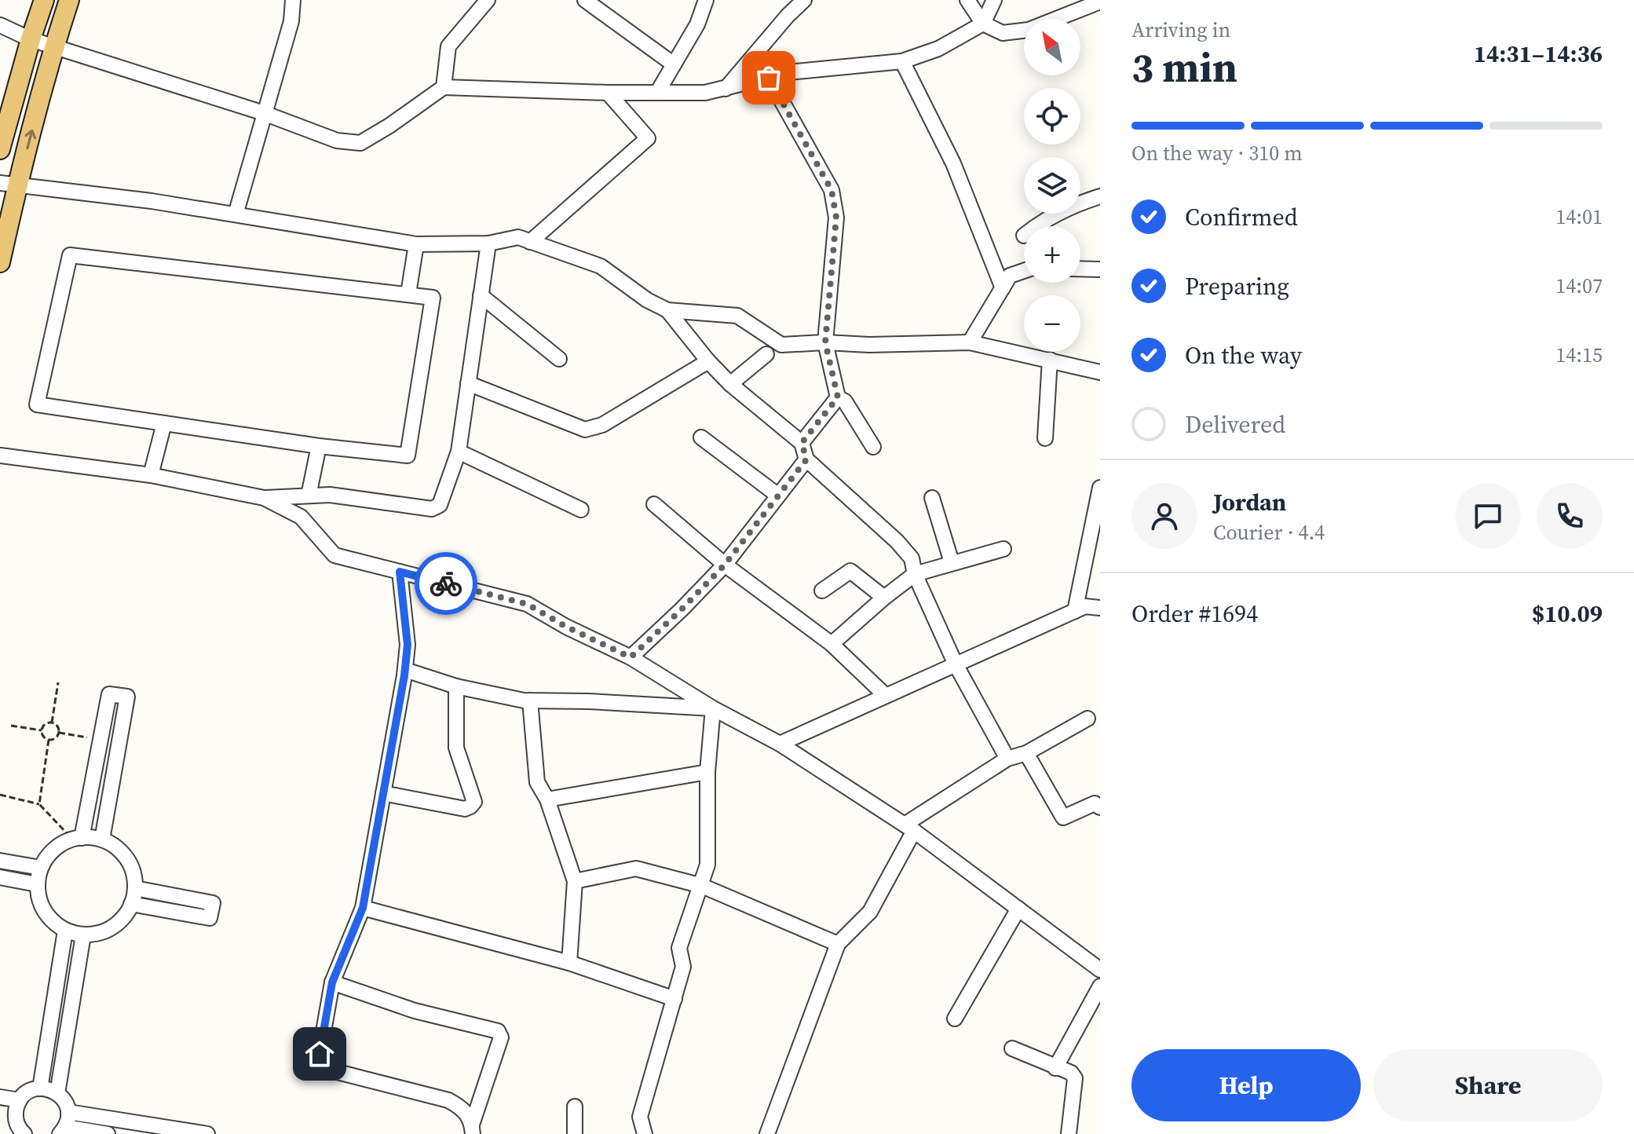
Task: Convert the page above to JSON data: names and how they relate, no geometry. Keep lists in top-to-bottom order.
{
  "north": "top left",
  "page": {
    "heading": ["3 min", "Arriving in", "14:31–14:36"],
    "panel": [
      "Jordan",
      "Courier · 4.4",
      "Order #1694",
      "$10.09"
    ],
    "map_buttons": ["+", "−"],
    "bar": "On the way · 310 m",
    "list": [
      ["Confirmed", "14:01"],
      ["Preparing", "14:07"],
      ["On the way", "14:15"],
      "Delivered"
    ],
    "buttons": ["Help", "Share"]
  }
}
